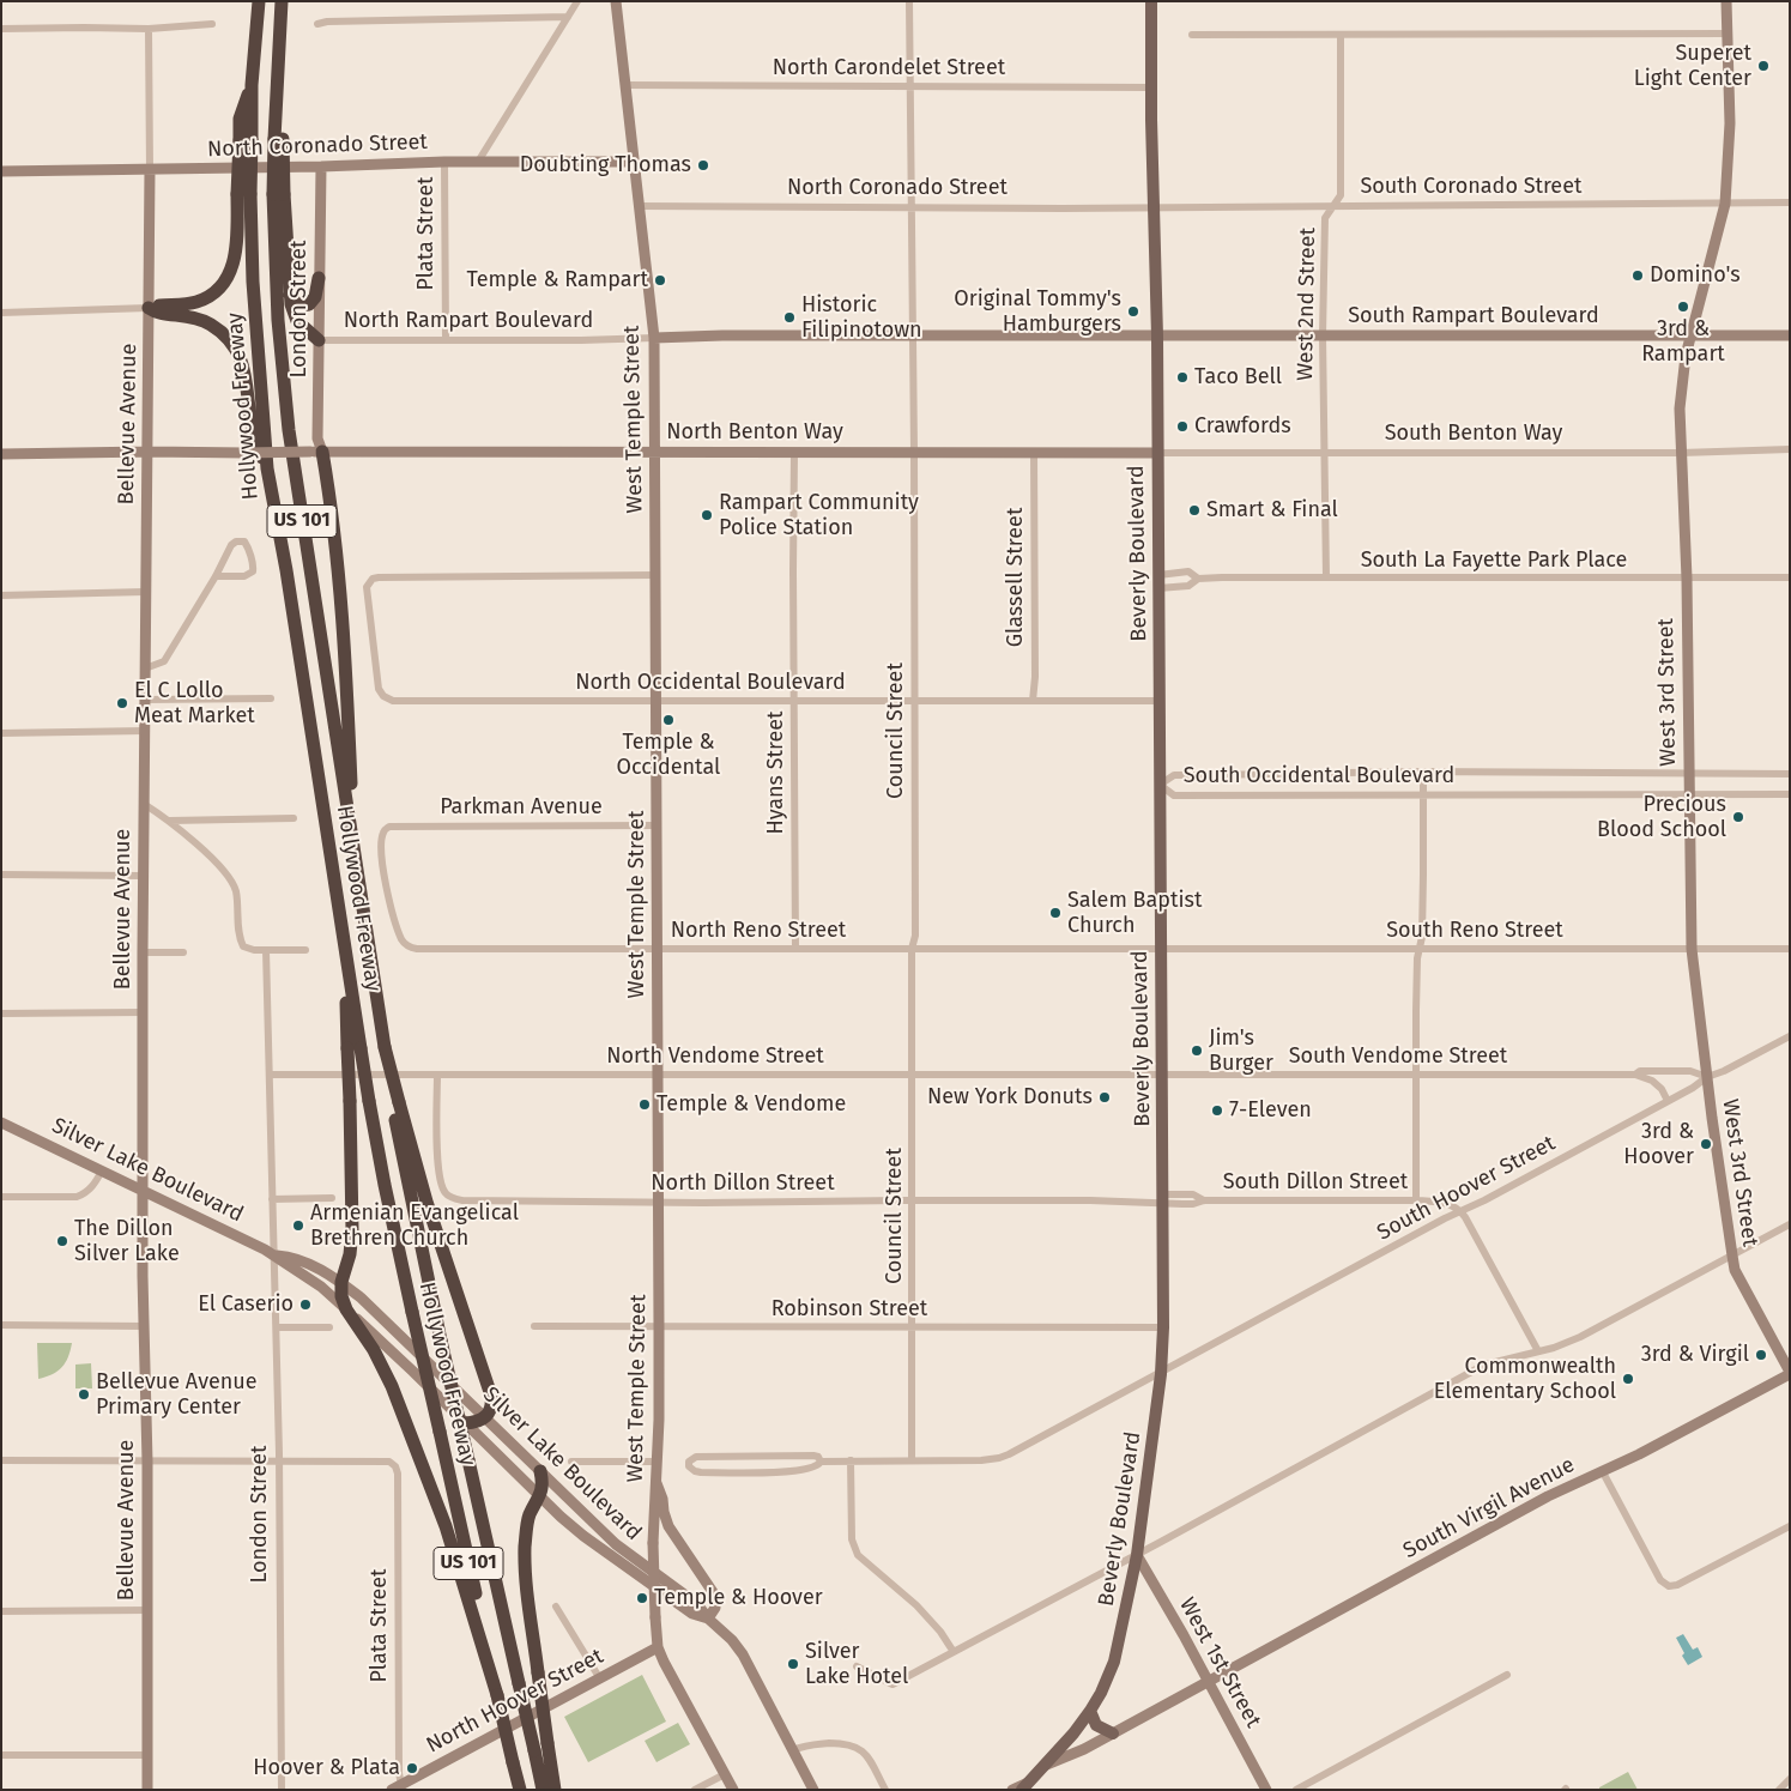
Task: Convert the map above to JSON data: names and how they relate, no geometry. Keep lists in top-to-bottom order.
{
  "streets": {
    "highway": ["Hollywood Freeway", "US 101"],
    "main road": [
      "North Coronado Street",
      "London Street",
      "South Rampart Boulevard",
      "North Rampart Boulevard",
      "West Temple Street",
      "Bellevue Avenue",
      "North Benton Way",
      "Beverly Boulevard",
      "West 3rd Street",
      "Silver Lake Boulevard",
      "South Virgil Avenue",
      "West 1st Street",
      "North Hoover Street"
    ],
    "street": [
      "North Carondelet Street",
      "South Coronado Street",
      "Plata Street",
      "West 2nd Street",
      "South Benton Way",
      "South La Fayette Park Place",
      "Glassell Street",
      "North Occidental Boulevard",
      "Council Street",
      "Hyans Street",
      "South Occidental Boulevard",
      "Parkman Avenue",
      "North Reno Street",
      "South Reno Street",
      "North Vendome Street",
      "South Vendome Street",
      "South Dillon Street",
      "North Dillon Street",
      "South Hoover Street",
      "Robinson Street"
    ]
  },
  "crossings": [
    ["North Carondelet Street", "West Temple Street"],
    ["North Carondelet Street", "Beverly Boulevard"],
    ["North Carondelet Street", "Council Street"],
    ["North Coronado Street", "South Coronado Street"],
    ["North Coronado Street", "Plata Street"],
    ["North Coronado Street", "London Street"],
    ["North Coronado Street", "West Temple Street"],
    ["North Coronado Street", "Bellevue Avenue"],
    ["North Coronado Street", "Beverly Boulevard"],
    ["North Coronado Street", "Council Street"],
    ["South Coronado Street", "West 2nd Street"],
    ["South Coronado Street", "Beverly Boulevard"],
    ["South Coronado Street", "West 3rd Street"],
    ["Plata Street", "London Street"],
    ["Plata Street", "North Rampart Boulevard"],
    ["Plata Street", "North Hoover Street"],
    ["West 2nd Street", "South Rampart Boulevard"],
    ["West 2nd Street", "South Benton Way"],
    ["West 2nd Street", "South La Fayette Park Place"],
    ["London Street", "North Rampart Boulevard"],
    ["London Street", "North Benton Way"],
    ["London Street", "North Vendome Street"],
    ["London Street", "Silver Lake Boulevard"],
    ["South Rampart Boulevard", "North Rampart Boulevard"],
    ["South Rampart Boulevard", "Beverly Boulevard"],
    ["South Rampart Boulevard", "West 3rd Street"],
    ["North Rampart Boulevard", "West Temple Street"],
    ["North Rampart Boulevard", "Beverly Boulevard"],
    ["North Rampart Boulevard", "Council Street"],
    ["West Temple Street", "North Benton Way"],
    ["West Temple Street", "North Occidental Boulevard"],
    ["West Temple Street", "Parkman Avenue"],
    ["West Temple Street", "North Reno Street"],
    ["West Temple Street", "North Vendome Street"],
    ["West Temple Street", "North Dillon Street"],
    ["West Temple Street", "Robinson Street"],
    ["West Temple Street", "North Hoover Street"],
    ["Bellevue Avenue", "North Benton Way"],
    ["Bellevue Avenue", "Silver Lake Boulevard"],
    ["North Benton Way", "South Benton Way"],
    ["North Benton Way", "Beverly Boulevard"],
    ["North Benton Way", "Glassell Street"],
    ["North Benton Way", "Council Street"],
    ["North Benton Way", "Hyans Street"],
    ["South Benton Way", "Beverly Boulevard"],
    ["South Benton Way", "West 3rd Street"],
    ["Beverly Boulevard", "South La Fayette Park Place"],
    ["Beverly Boulevard", "North Occidental Boulevard"],
    ["Beverly Boulevard", "South Occidental Boulevard"],
    ["Beverly Boulevard", "North Reno Street"],
    ["Beverly Boulevard", "South Reno Street"],
    ["Beverly Boulevard", "North Vendome Street"],
    ["Beverly Boulevard", "South Vendome Street"],
    ["Beverly Boulevard", "South Dillon Street"],
    ["Beverly Boulevard", "North Dillon Street"],
    ["Beverly Boulevard", "South Hoover Street"],
    ["Beverly Boulevard", "Robinson Street"],
    ["Beverly Boulevard", "South Virgil Avenue"],
    ["Beverly Boulevard", "West 1st Street"],
    ["South La Fayette Park Place", "West 3rd Street"],
    ["Glassell Street", "North Occidental Boulevard"],
    ["North Occidental Boulevard", "Council Street"],
    ["North Occidental Boulevard", "Hyans Street"],
    ["West 3rd Street", "South Occidental Boulevard"],
    ["West 3rd Street", "South Reno Street"],
    ["West 3rd Street", "South Vendome Street"],
    ["West 3rd Street", "South Hoover Street"],
    ["West 3rd Street", "South Virgil Avenue"],
    ["Council Street", "North Reno Street"],
    ["Council Street", "North Vendome Street"],
    ["Council Street", "North Dillon Street"],
    ["Council Street", "Robinson Street"],
    ["Hyans Street", "North Reno Street"],
    ["Parkman Avenue", "North Reno Street"],
    ["North Reno Street", "South Reno Street"],
    ["North Vendome Street", "South Vendome Street"],
    ["North Vendome Street", "North Dillon Street"],
    ["South Vendome Street", "South Hoover Street"],
    ["South Dillon Street", "North Dillon Street"],
    ["South Dillon Street", "South Hoover Street"],
    ["South Virgil Avenue", "West 1st Street"]
  ],
  "places": [
    "Superet Light Center",
    "Doubting Thomas",
    "Domino's",
    "Temple & Rampart",
    "3rd & Rampart",
    "Original Tommy's Hamburgers",
    "Historic Filipinotown",
    "Taco Bell",
    "Crawfords",
    "Smart & Final",
    "Rampart Community Police Station",
    "El C Lollo Meat Market",
    "Temple & Occidental",
    "Precious Blood School",
    "Salem Baptist Church",
    "Jim's Burger",
    "New York Donuts",
    "Temple & Vendome",
    "7-Eleven",
    "3rd & Hoover",
    "Armenian Evangelical Brethren Church",
    "The Dillon Silver Lake",
    "El Caserio",
    "3rd & Virgil",
    "Commonwealth Elementary School",
    "Bellevue Avenue Primary Center",
    "Temple & Hoover",
    "Silver Lake Hotel",
    "Hoover & Plata"
  ]
}
